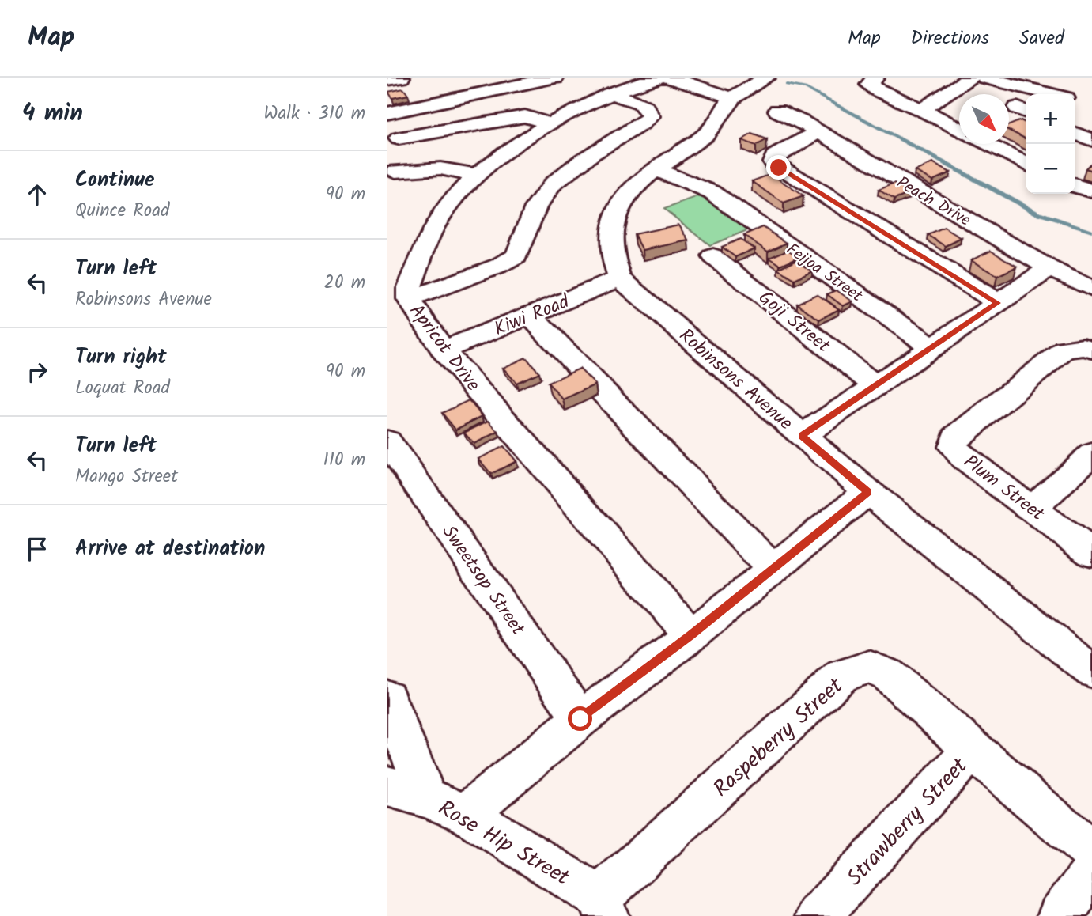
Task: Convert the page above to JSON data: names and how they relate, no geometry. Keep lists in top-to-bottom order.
{
  "streets": {
    "street": [
      "Peach Drive",
      "Feijoa Street",
      "Kiwi Road",
      "Goji Street",
      "Apricot Drive",
      "Robinsons Avenue",
      "Plum Street",
      "Sweetsop Street",
      "Raspeberry Street",
      "Strawberry Street",
      "Rose Hip Street"
    ]
  },
  "crossings": [
    ["Kiwi Road", "Apricot Drive"],
    ["Kiwi Road", "Robinsons Avenue"],
    ["Raspeberry Street", "Strawberry Street"],
    ["Raspeberry Street", "Rose Hip Street"]
  ],
  "north": "bottom right",
  "page": {
    "header": "Map",
    "nav": ["Map", "Directions", "Saved"],
    "heading": ["4 min", "Walk · 310 m"],
    "map_buttons": ["+", "−"],
    "list": [
      ["Continue", "Quince Road", "90 m"],
      ["Turn left", "Robinsons Avenue", "20 m"],
      ["Turn right", "Loquat Road", "90 m"],
      ["Turn left", "Mango Street", "110 m"],
      "Arrive at destination"
    ]
  }
}
